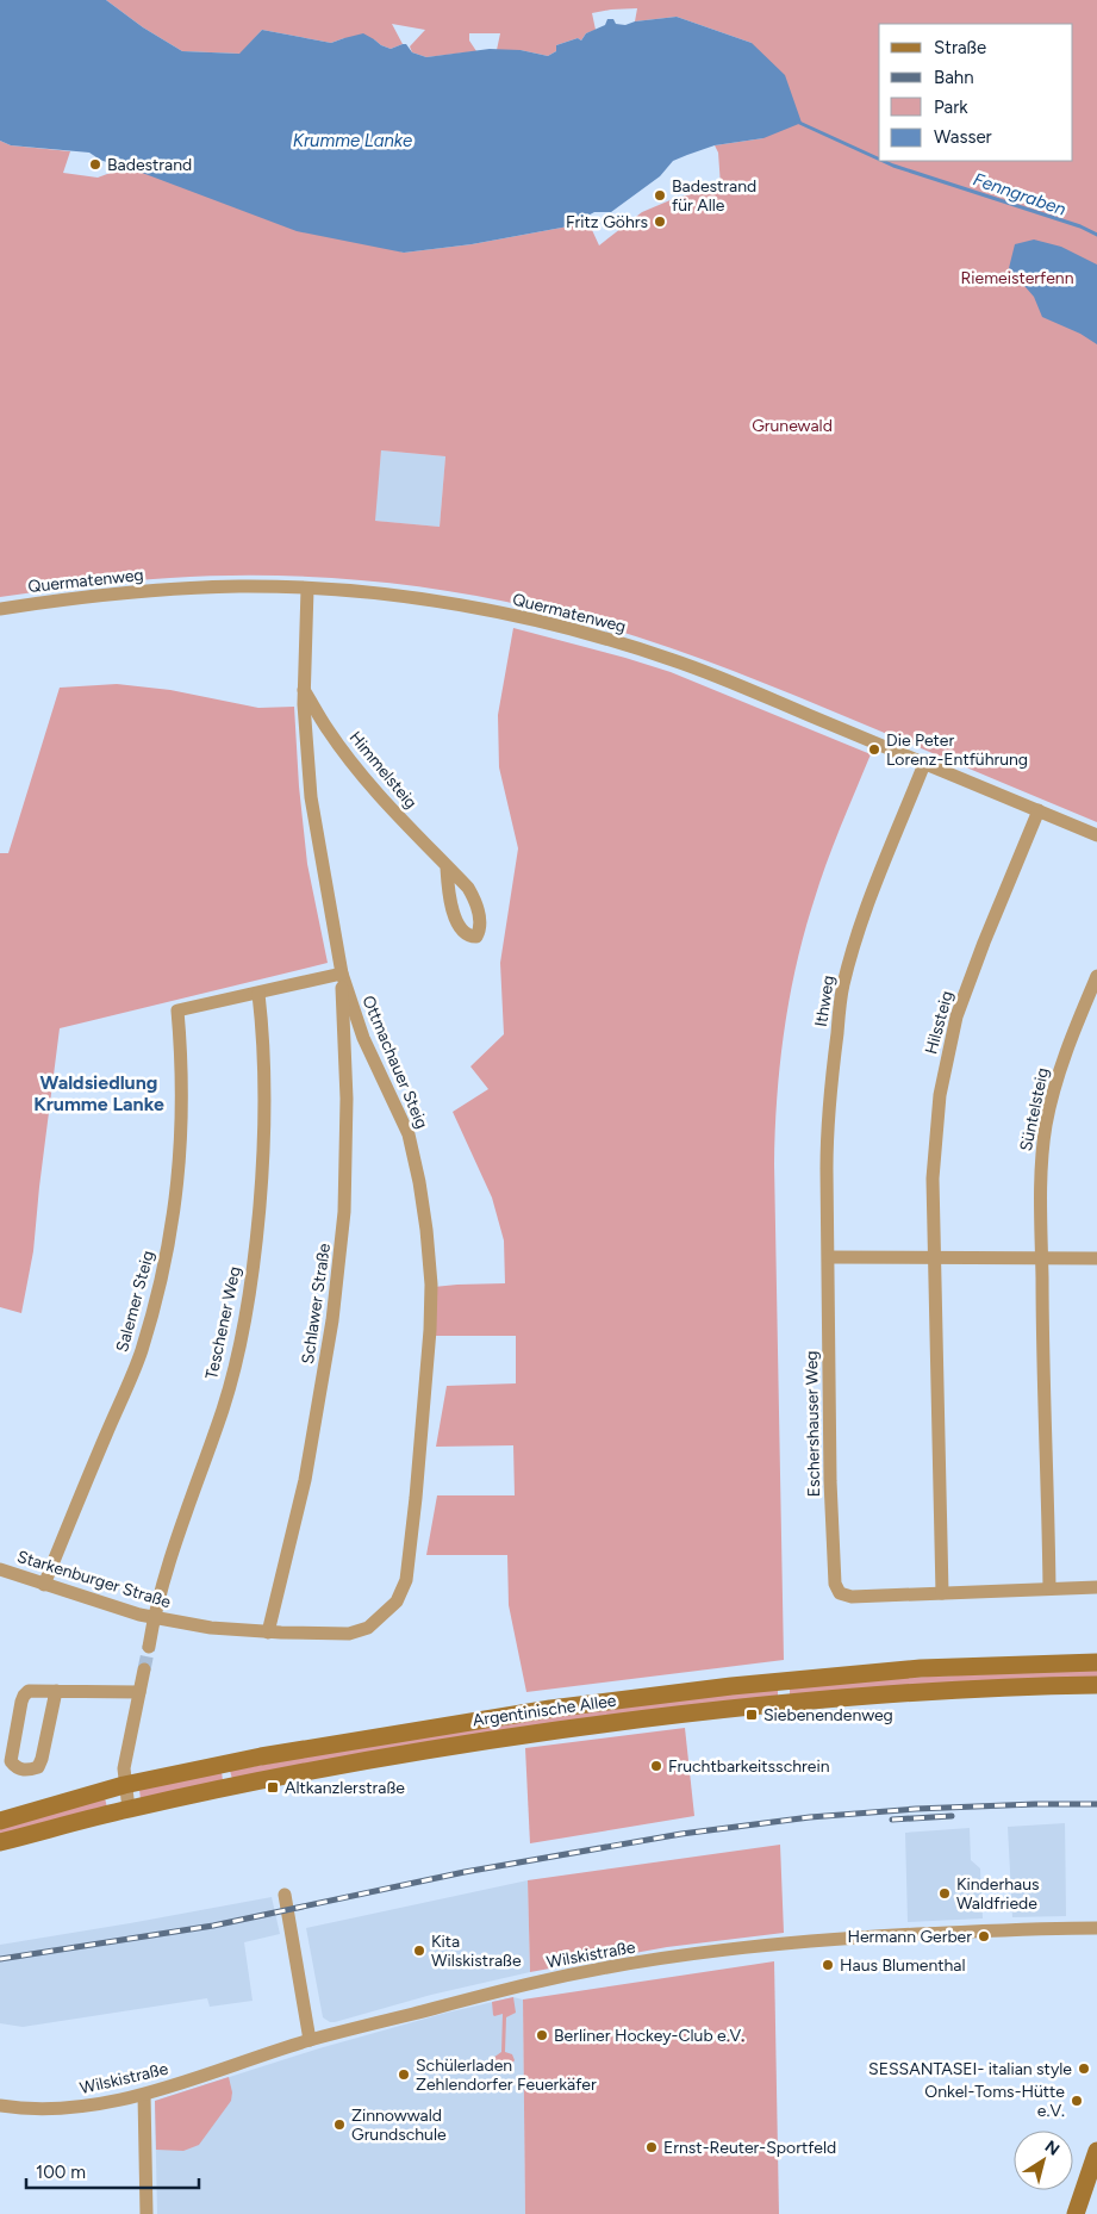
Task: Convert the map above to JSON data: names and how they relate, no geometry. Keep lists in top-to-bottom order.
{
  "streets": {
    "main road": ["Argentinische Allee"],
    "street": [
      "Quermatenweg",
      "Himmelsteig",
      "Ithweg",
      "Hilssteig",
      "Ottmachauer Steig",
      "Süntelsteig",
      "Salemer Steig",
      "Schlawer Straße",
      "Teschener Weg",
      "Eschershauser Weg",
      "Starkenburger Straße",
      "Wilskistraße"
    ]
  },
  "crossings": [
    ["Quermatenweg", "Ithweg"],
    ["Quermatenweg", "Hilssteig"],
    ["Quermatenweg", "Ottmachauer Steig"],
    ["Himmelsteig", "Ottmachauer Steig"],
    ["Ithweg", "Eschershauser Weg"],
    ["Ottmachauer Steig", "Schlawer Straße"],
    ["Ottmachauer Steig", "Starkenburger Straße"],
    ["Salemer Steig", "Teschener Weg"],
    ["Salemer Steig", "Starkenburger Straße"],
    ["Schlawer Straße", "Starkenburger Straße"],
    ["Teschener Weg", "Starkenburger Straße"]
  ],
  "districts": ["Waldsiedlung Krumme Lanke"],
  "water": ["Krumme Lanke", "Fenngraben"],
  "parks": ["Riemeisterfenn", "Grunewald"],
  "places": {
    "other": [
      "Badestrand",
      "Badestrand für Alle",
      "Fritz Göhrs",
      "Die Peter Lorenz-Entführung",
      "Fruchtbarkeitsschrein",
      "Kinderhaus Waldfriede",
      "Hermann Gerber",
      "Kita Wilskistraße",
      "Haus Blumenthal",
      "Berliner Hockey-Club e.V.",
      "SESSANTASEI- italian style",
      "Schülerladen Zehlendorfer Feuerkäfer",
      "Onkel-Toms-Hütte e.V.",
      "Zinnowwald Grundschule",
      "Ernst-Reuter-Sportfeld"
    ],
    "transit": ["Siebenendenweg", "Altkanzlerstraße"]
  },
  "legend": [
    "Straße",
    "Bahn",
    "Park",
    "Wasser"
  ],
  "scale_bar": "100 m",
  "north": "top right"
}
